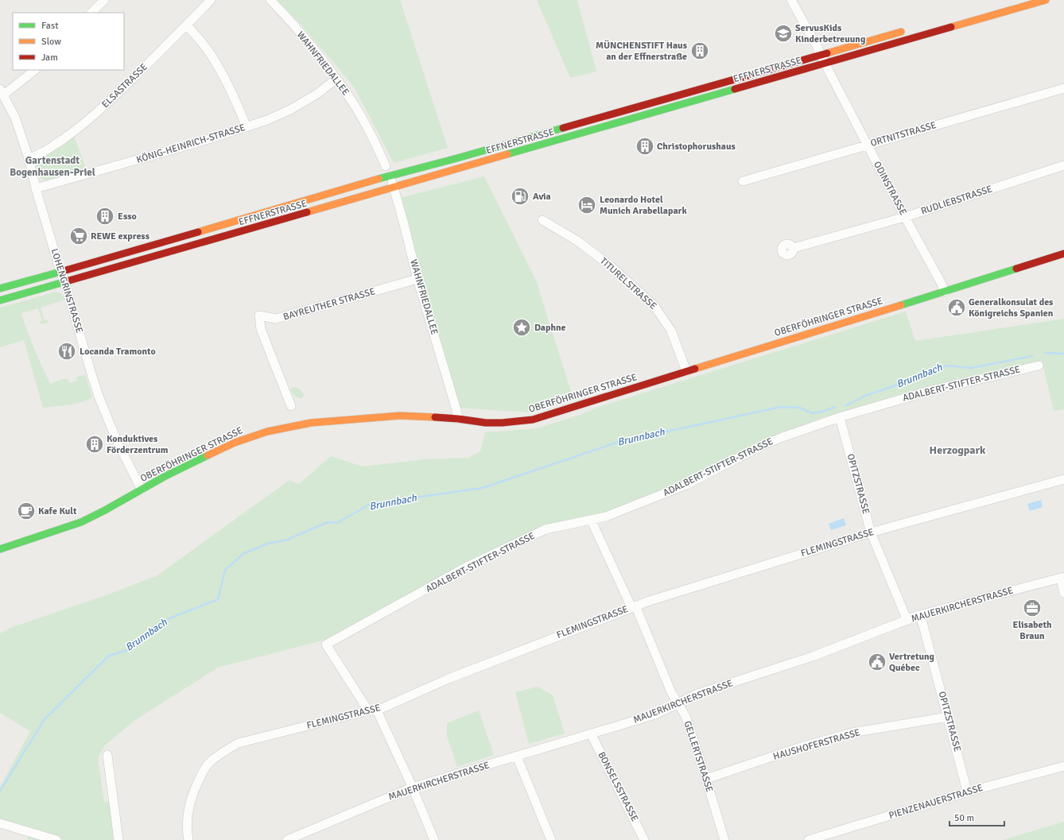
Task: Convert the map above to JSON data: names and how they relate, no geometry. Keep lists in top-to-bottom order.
{
  "streets": {
    "main road": ["EFFNERSTRASSE", "OBERFÖHRINGER STRASSE"],
    "street": [
      "WAHNFRIEDALLEE",
      "ELSASTRASSE",
      "ORTNITSTRASSE",
      "KÖNIG-HEINRICH-STRASSE",
      "ODINSTRASSE",
      "RUDLIEBSTRASSE",
      "TITURELSTRASSE",
      "LOHENGRINSTRASSE",
      "BAYREUTHER STRASSE",
      "ADALBERT-STIFTER-STRASSE",
      "OPITZSTRASSE",
      "FLEMINGSTRASSE",
      "MAUERKIRCHERSTRASSE",
      "HAUSHOFERSTRASSE",
      "GELLERTSTRASSE",
      "BONSELSSTRASSE",
      "PIENZENAUERSTRASSE"
    ]
  },
  "crossings": [
    ["WAHNFRIEDALLEE", "EFFNERSTRASSE"],
    ["WAHNFRIEDALLEE", "KÖNIG-HEINRICH-STRASSE"],
    ["WAHNFRIEDALLEE", "BAYREUTHER STRASSE"],
    ["WAHNFRIEDALLEE", "OBERFÖHRINGER STRASSE"],
    ["EFFNERSTRASSE", "ODINSTRASSE"],
    ["EFFNERSTRASSE", "LOHENGRINSTRASSE"],
    ["ELSASTRASSE", "LOHENGRINSTRASSE"],
    ["ORTNITSTRASSE", "ODINSTRASSE"],
    ["KÖNIG-HEINRICH-STRASSE", "LOHENGRINSTRASSE"],
    ["ODINSTRASSE", "RUDLIEBSTRASSE"],
    ["ODINSTRASSE", "OBERFÖHRINGER STRASSE"],
    ["TITURELSTRASSE", "OBERFÖHRINGER STRASSE"],
    ["LOHENGRINSTRASSE", "OBERFÖHRINGER STRASSE"],
    ["ADALBERT-STIFTER-STRASSE", "OPITZSTRASSE"],
    ["ADALBERT-STIFTER-STRASSE", "FLEMINGSTRASSE"],
    ["ADALBERT-STIFTER-STRASSE", "GELLERTSTRASSE"],
    ["OPITZSTRASSE", "FLEMINGSTRASSE"],
    ["OPITZSTRASSE", "MAUERKIRCHERSTRASSE"],
    ["OPITZSTRASSE", "HAUSHOFERSTRASSE"],
    ["OPITZSTRASSE", "PIENZENAUERSTRASSE"],
    ["FLEMINGSTRASSE", "GELLERTSTRASSE"],
    ["MAUERKIRCHERSTRASSE", "GELLERTSTRASSE"],
    ["MAUERKIRCHERSTRASSE", "BONSELSSTRASSE"],
    ["HAUSHOFERSTRASSE", "GELLERTSTRASSE"]
  ],
  "districts": ["Gartenstadt Bogenhausen-Priel", "Herzogpark"],
  "water": ["Brunnbach"],
  "places": {
    "school or university": ["ServusKids Kinderbetreuung"],
    "building": [
      "MÜNCHENSTIFT Haus an der Effnerstraße",
      "Christophorushaus",
      "Esso",
      "Konduktives Förderzentrum"
    ],
    "fuel station": ["Avia"],
    "hotel": ["Leonardo Hotel Munich Arabellapark"],
    "supermarket": ["REWE express"],
    "public building": ["Generalkonsulat des Königreichs Spanien", "Vertretung Québec"],
    "place": ["Daphne"],
    "restaurant": ["Locanda Tramonto"],
    "cafe": ["Kafe Kult"],
    "office": ["Elisabeth Braun"]
  },
  "legend": ["Fast", "Slow", "Jam"],
  "scale_bar": "50 m"
}
